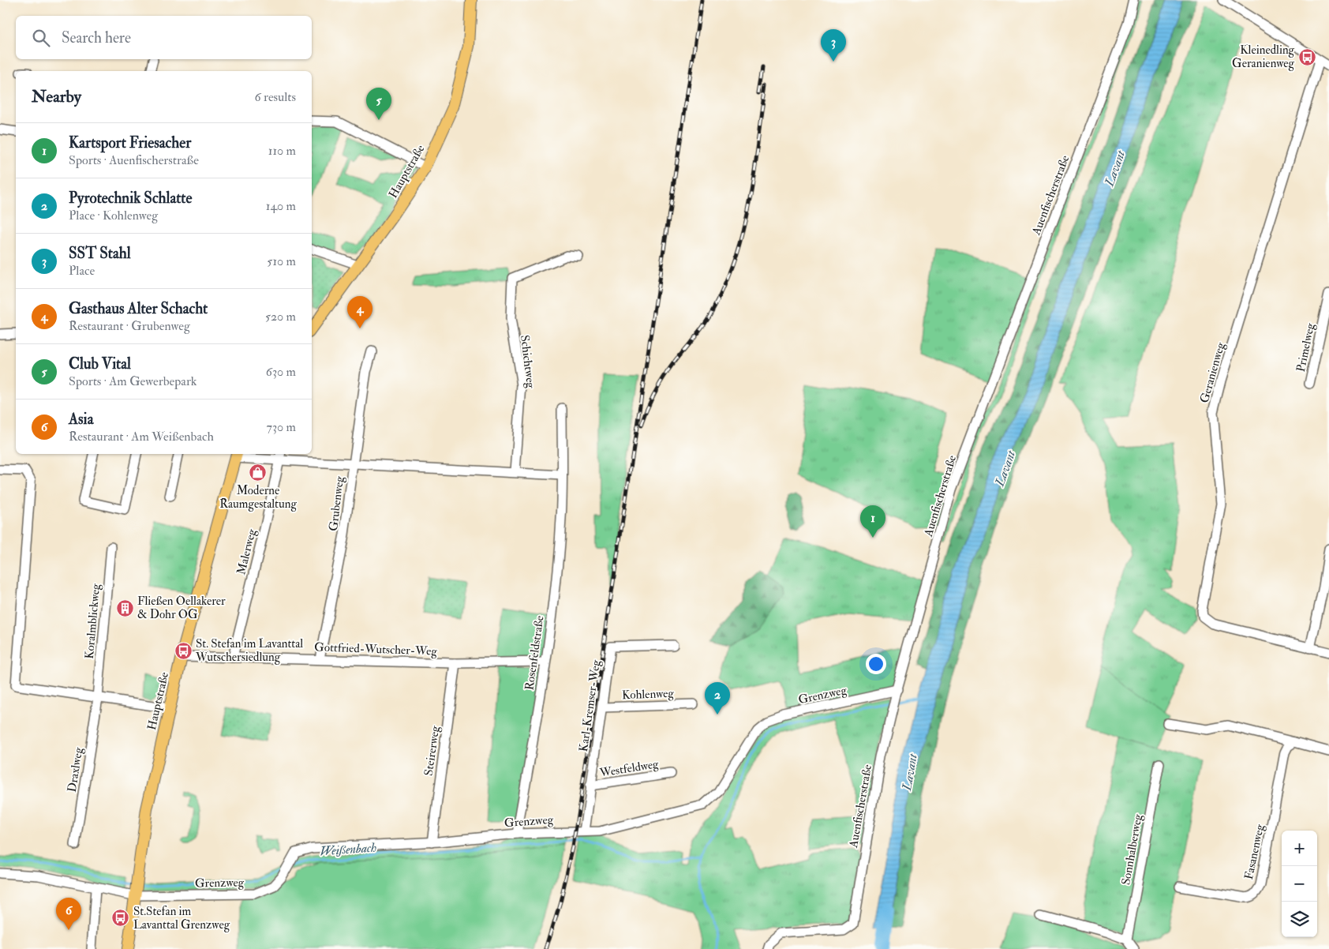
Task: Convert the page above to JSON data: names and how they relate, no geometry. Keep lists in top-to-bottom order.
{
  "streets": {
    "main road": ["Hauptstraße"],
    "street": [
      "Auenfischerstraße",
      "Primelweg",
      "Schichtweg",
      "Geranienweg",
      "Grubenweg",
      "Malerweg",
      "Koralmblickweg",
      "Gottfried-Wutscher-Weg",
      "Rosenfeldstraße",
      "Kohlenweg",
      "Grenzweg",
      "Karl-Kremser-Weg",
      "Steirerweg",
      "Westfeldweg",
      "Draxlweg",
      "Sonnhalberweg",
      "Fasanenweg"
    ]
  },
  "crossings": [
    ["Hauptstraße", "Gottfried-Wutscher-Weg"],
    ["Hauptstraße", "Grenzweg"],
    ["Auenfischerstraße", "Grenzweg"],
    ["Grubenweg", "Gottfried-Wutscher-Weg"],
    ["Malerweg", "Gottfried-Wutscher-Weg"],
    ["Koralmblickweg", "Draxlweg"],
    ["Gottfried-Wutscher-Weg", "Rosenfeldstraße"],
    ["Gottfried-Wutscher-Weg", "Steirerweg"],
    ["Rosenfeldstraße", "Grenzweg"],
    ["Kohlenweg", "Karl-Kremser-Weg"],
    ["Grenzweg", "Karl-Kremser-Weg"],
    ["Grenzweg", "Steirerweg"],
    ["Karl-Kremser-Weg", "Westfeldweg"]
  ],
  "water": ["Lavant", "Weißenbach"],
  "places": {
    "bus stop": ["Kleinedling Geranienweg", "St. Stefan im Lavanttal Wutschersiedlung", "St.Stefan im Lavanttal Grenzweg"],
    "shop": ["Moderne Raumgestaltung"],
    "building": ["Fließen Oellakerer & Dohr OG"]
  },
  "page": {
    "search": "Search here",
    "pins": [
      "3",
      "5",
      "4",
      "1",
      "2",
      "6"
    ],
    "heading": ["Nearby", "6 results"],
    "list": [
      {
        "mark": "1",
        "name": "Kartsport Friesacher",
        "note": "Sports · Auenfischerstraße",
        "value": "110 m"
      },
      {
        "mark": "2",
        "name": "Pyrotechnik Schlatte",
        "note": "Place · Kohlenweg",
        "value": "140 m"
      },
      {
        "mark": "3",
        "name": "SST Stahl",
        "note": "Place",
        "value": "510 m"
      },
      {
        "mark": "4",
        "name": "Gasthaus Alter Schacht",
        "note": "Restaurant · Grubenweg",
        "value": "520 m"
      },
      {
        "mark": "5",
        "name": "Club Vital",
        "note": "Sports · Am Gewerbepark",
        "value": "630 m"
      },
      {
        "mark": "6",
        "name": "Asia",
        "note": "Restaurant · Am Weißenbach",
        "value": "730 m"
      }
    ],
    "map_buttons": ["+", "−"]
  }
}
